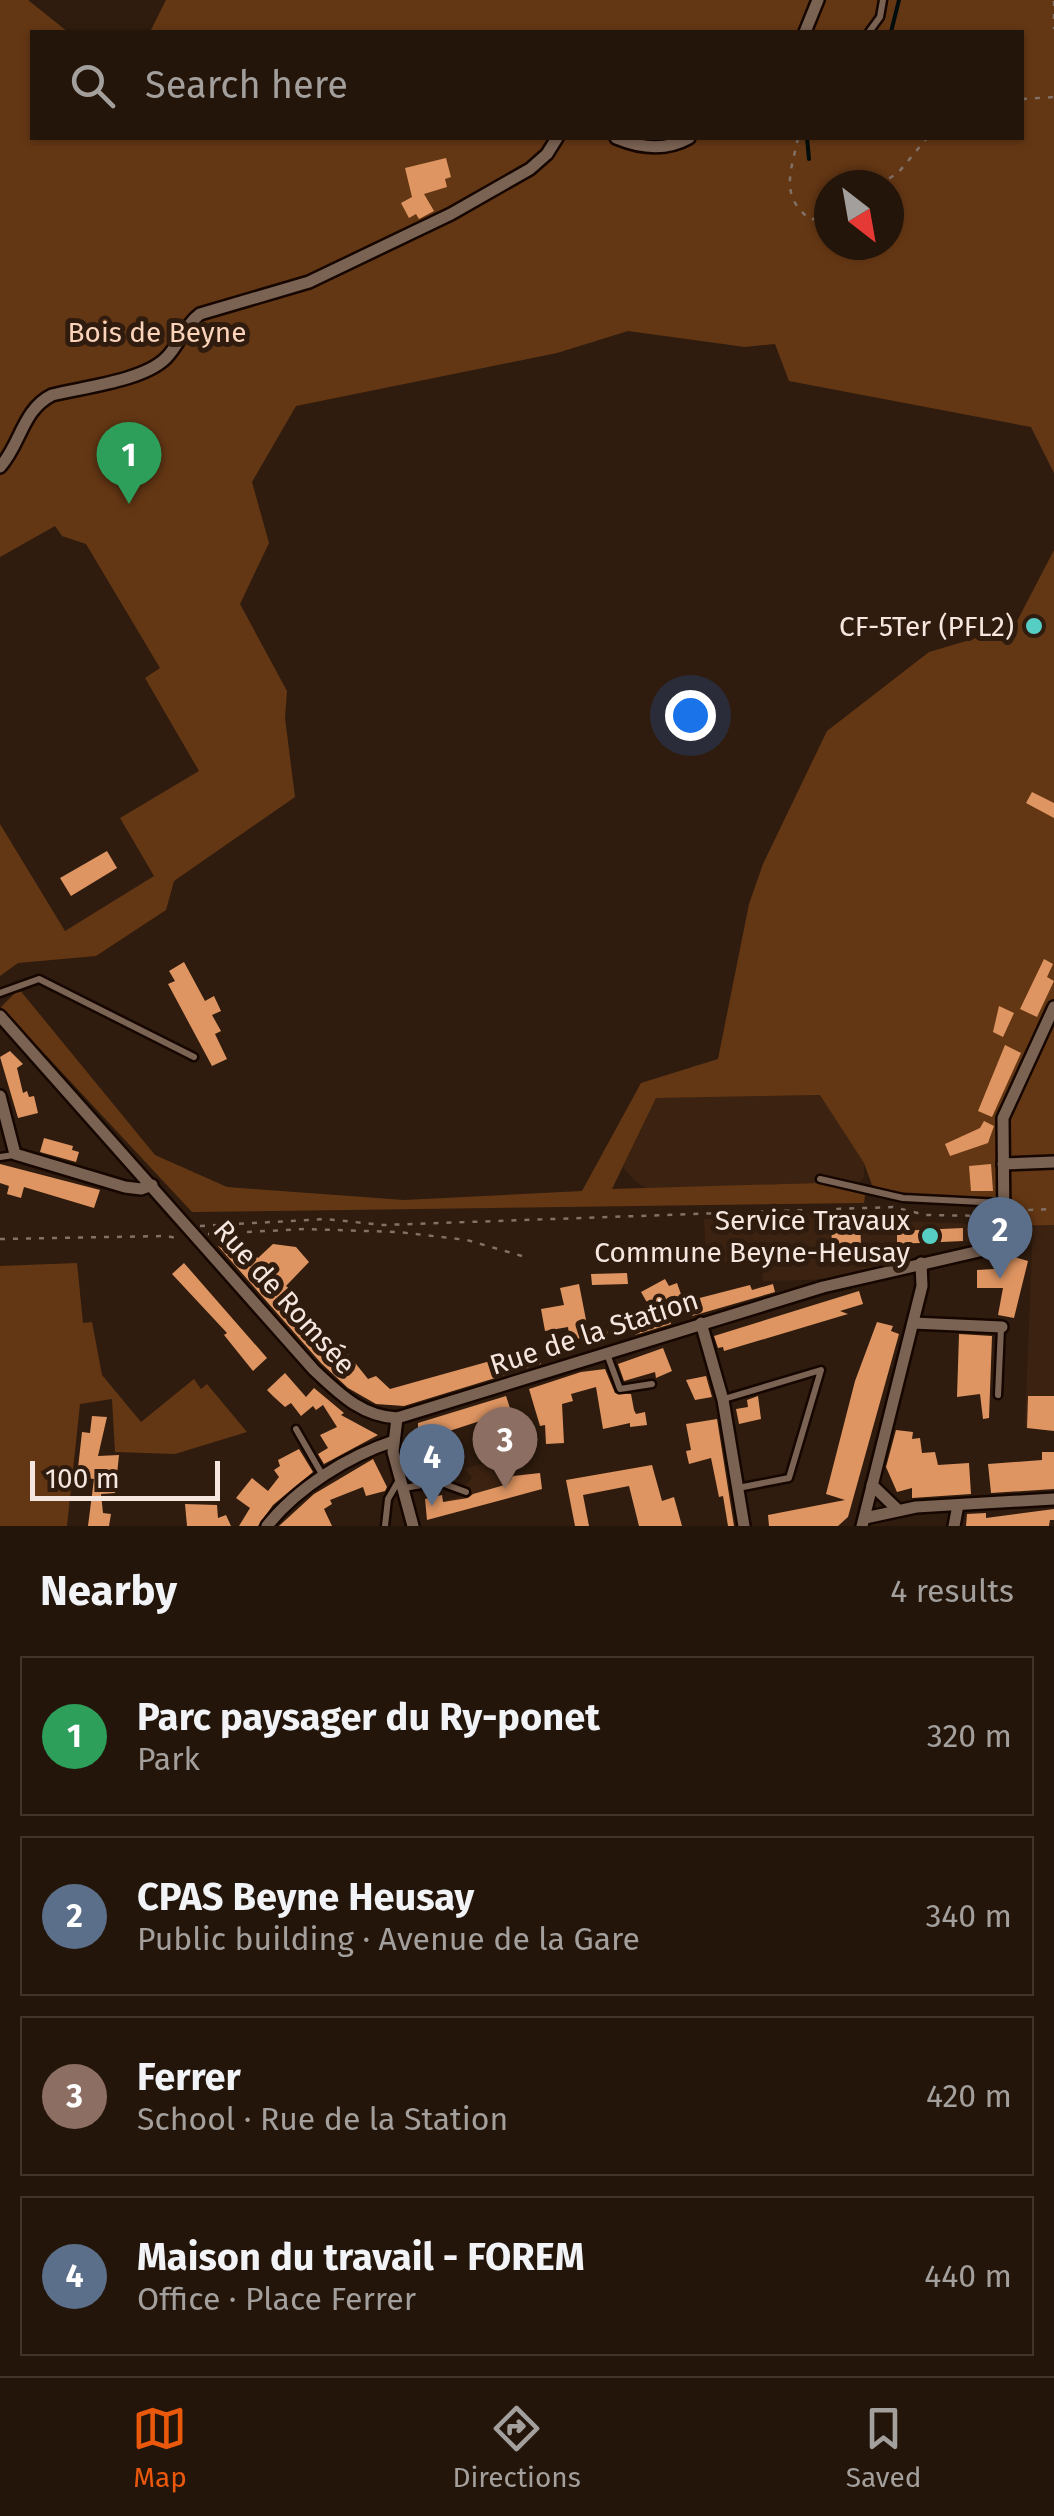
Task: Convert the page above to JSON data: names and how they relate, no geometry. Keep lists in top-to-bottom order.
{
  "streets": {
    "street": ["Rue de Romsée", "Rue de la Station"]
  },
  "crossings": [
    ["Rue de Romsée", "Rue de la Station"]
  ],
  "parks": ["Bois de Beyne"],
  "places": ["CF-5Ter (PFL2)", "Service Travaux Commune Beyne-Heusay"],
  "scale_bar": "100 m",
  "north": "bottom right",
  "page": {
    "search": "Search here",
    "pins": [
      "1",
      "2",
      "3",
      "4"
    ],
    "scale": "100 m",
    "heading": ["Nearby", "4 results"],
    "list": [
      {
        "mark": "1",
        "name": "Parc paysager du Ry-ponet",
        "note": "Park",
        "value": "320 m"
      },
      {
        "mark": "2",
        "name": "CPAS Beyne Heusay",
        "note": "Public building · Avenue de la Gare",
        "value": "340 m"
      },
      {
        "mark": "3",
        "name": "Ferrer",
        "note": "School · Rue de la Station",
        "value": "420 m"
      },
      {
        "mark": "4",
        "name": "Maison du travail - FOREM",
        "note": "Office · Place Ferrer",
        "value": "440 m"
      }
    ],
    "nav": ["Map", "Directions", "Saved"]
  }
}
